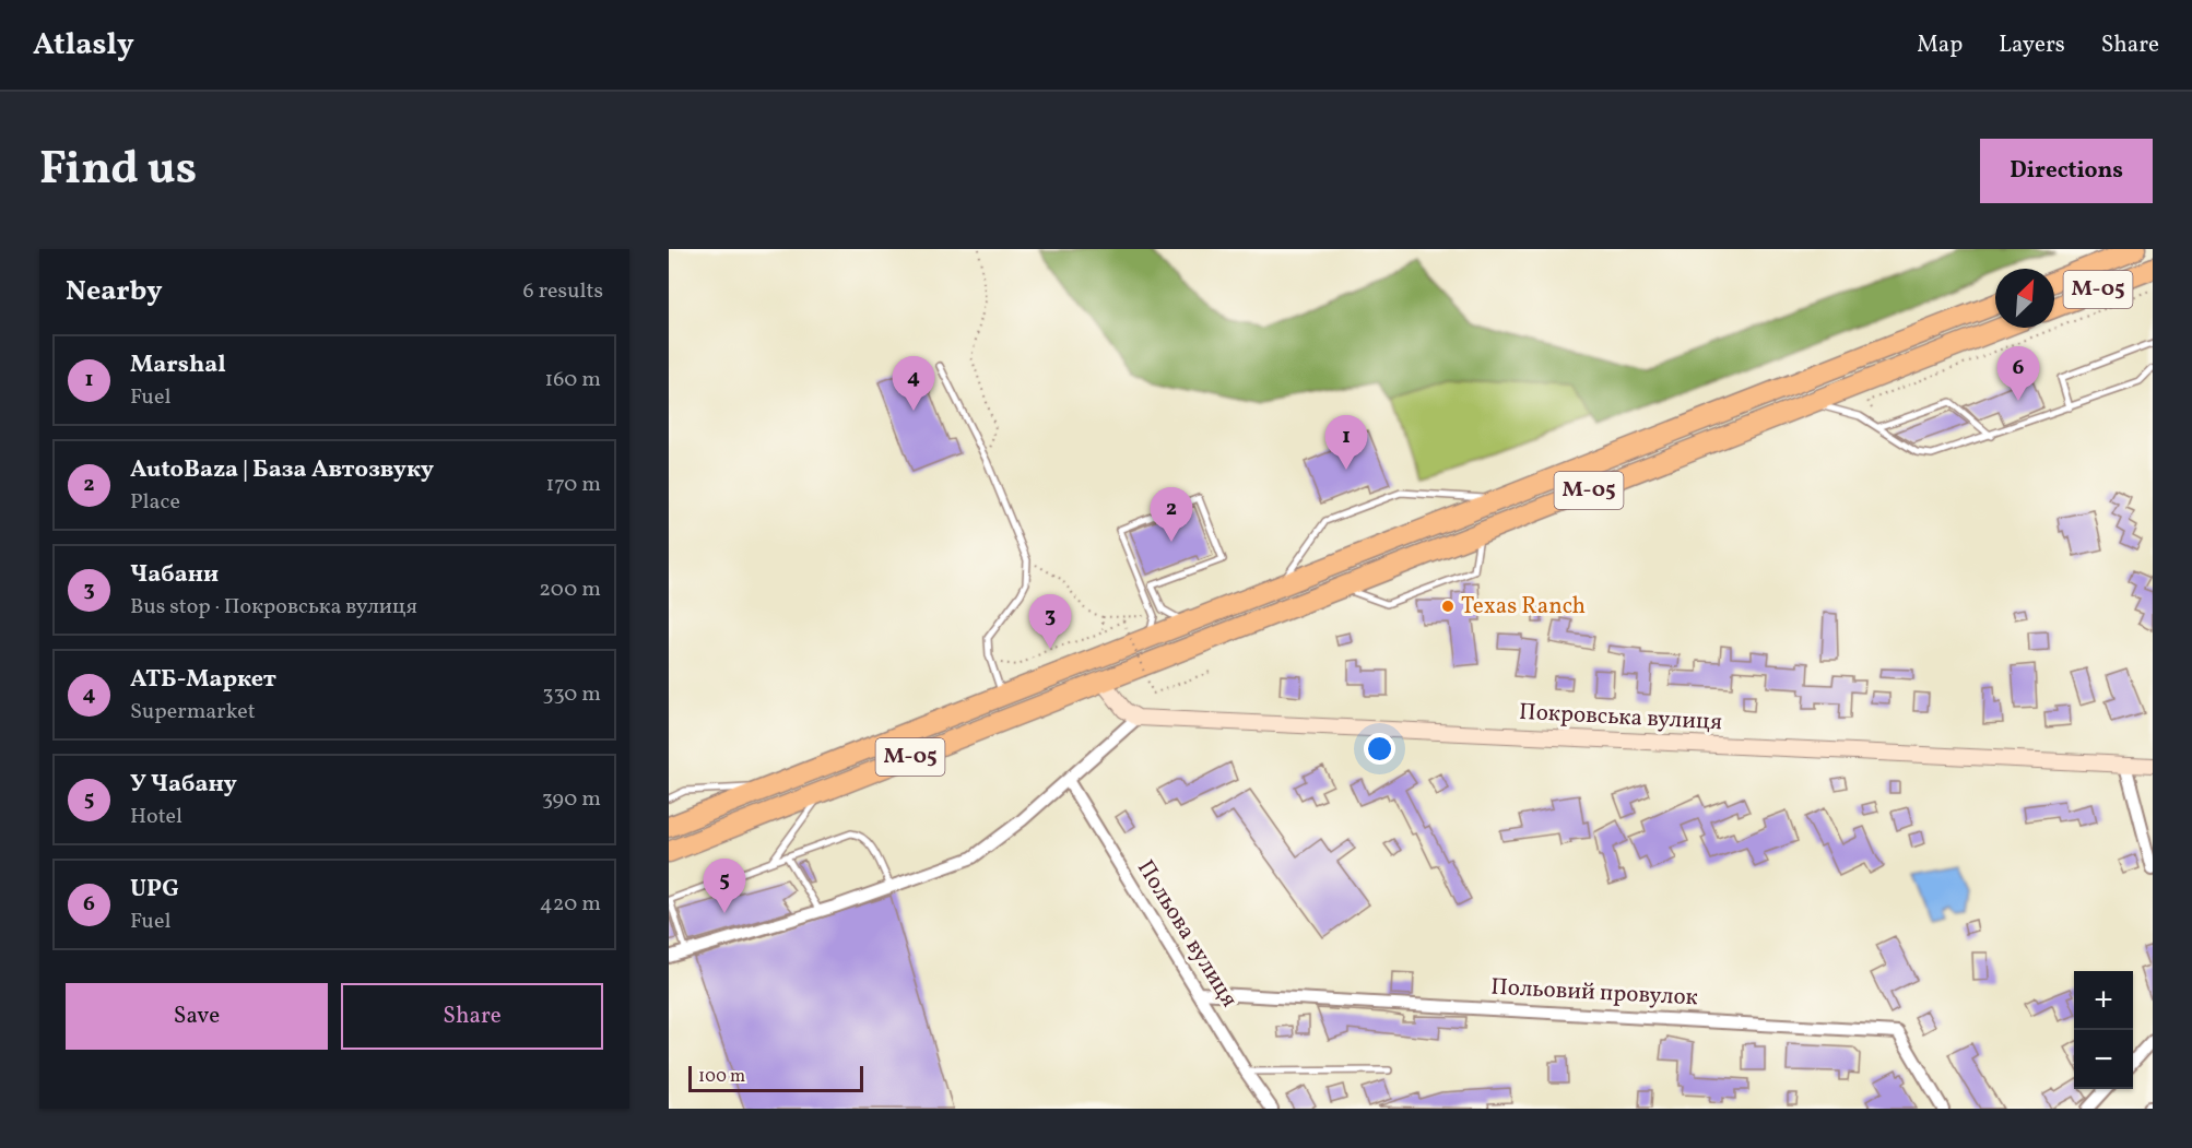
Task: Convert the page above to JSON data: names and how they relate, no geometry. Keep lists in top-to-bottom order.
{
  "streets": {
    "highway": ["М-05"],
    "street": ["Покровська вулиця", "Польова вулиця", "Польовий провулок"]
  },
  "crossings": [
    ["Польова вулиця", "Польовий провулок"]
  ],
  "places": ["Texas Ranch"],
  "scale_bar": "100 m",
  "north": "top right",
  "page": {
    "header": "Atlasly",
    "nav": ["Map", "Layers", "Share"],
    "title": "Find us",
    "buttons": [
      "Directions",
      ["Save", "Share"]
    ],
    "heading": ["Nearby", "6 results"],
    "list": [
      {
        "mark": "1",
        "name": "Marshal",
        "note": "Fuel",
        "value": "160 m"
      },
      {
        "mark": "2",
        "name": "AutoBaza | База Автозвуку",
        "note": "Place",
        "value": "170 m"
      },
      {
        "mark": "3",
        "name": "Чабани",
        "note": "Bus stop · Покровська вулиця",
        "value": "200 m"
      },
      {
        "mark": "4",
        "name": "АТБ-Маркет",
        "note": "Supermarket",
        "value": "330 m"
      },
      {
        "mark": "5",
        "name": "У Чабану",
        "note": "Hotel",
        "value": "390 m"
      },
      {
        "mark": "6",
        "name": "UPG",
        "note": "Fuel",
        "value": "420 m"
      }
    ],
    "pins": [
      "6",
      "4",
      "1",
      "2",
      "3",
      "5"
    ],
    "map_buttons": ["+", "−"],
    "scale": "100 m"
  }
}
